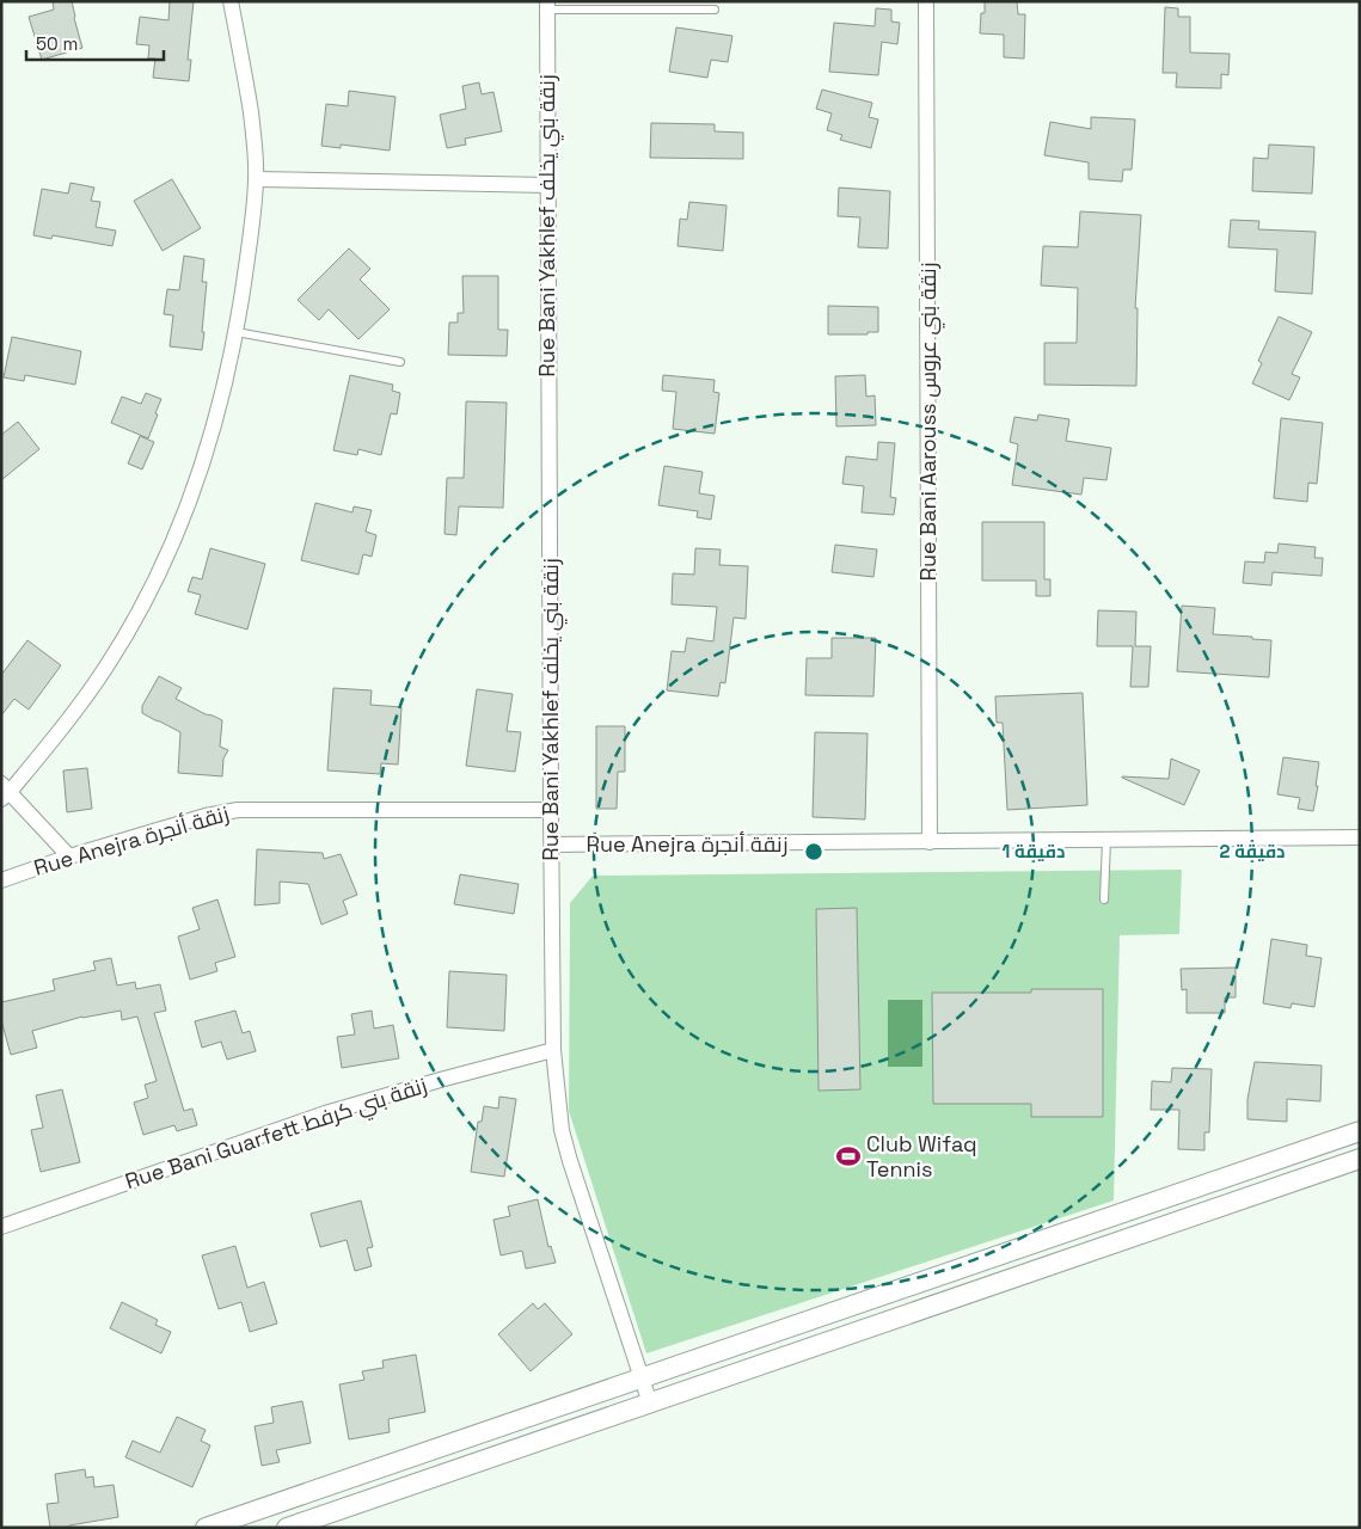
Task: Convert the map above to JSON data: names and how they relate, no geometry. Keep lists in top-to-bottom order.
{
  "streets": {
    "street": [
      "Rue Bani Yakhlef زنقة بني يخلف",
      "Rue Bani Aarouss زنقة بني عروس",
      "Rue Anejra زنقة أنجرة",
      "Rue Bani Guarfett زنقة بني كرفط"
    ]
  },
  "crossings": [
    ["Rue Bani Yakhlef زنقة بني يخلف", "Rue Anejra زنقة أنجرة"],
    ["Rue Bani Yakhlef زنقة بني يخلف", "Rue Bani Guarfett زنقة بني كرفط"],
    ["Rue Bani Aarouss زنقة بني عروس", "Rue Anejra زنقة أنجرة"]
  ],
  "places": {
    "sports": ["Club Wifaq Tennis"]
  },
  "scale_bar": "50 m",
  "rings": ["1 دقيقة", "2 دقيقة"]
}
